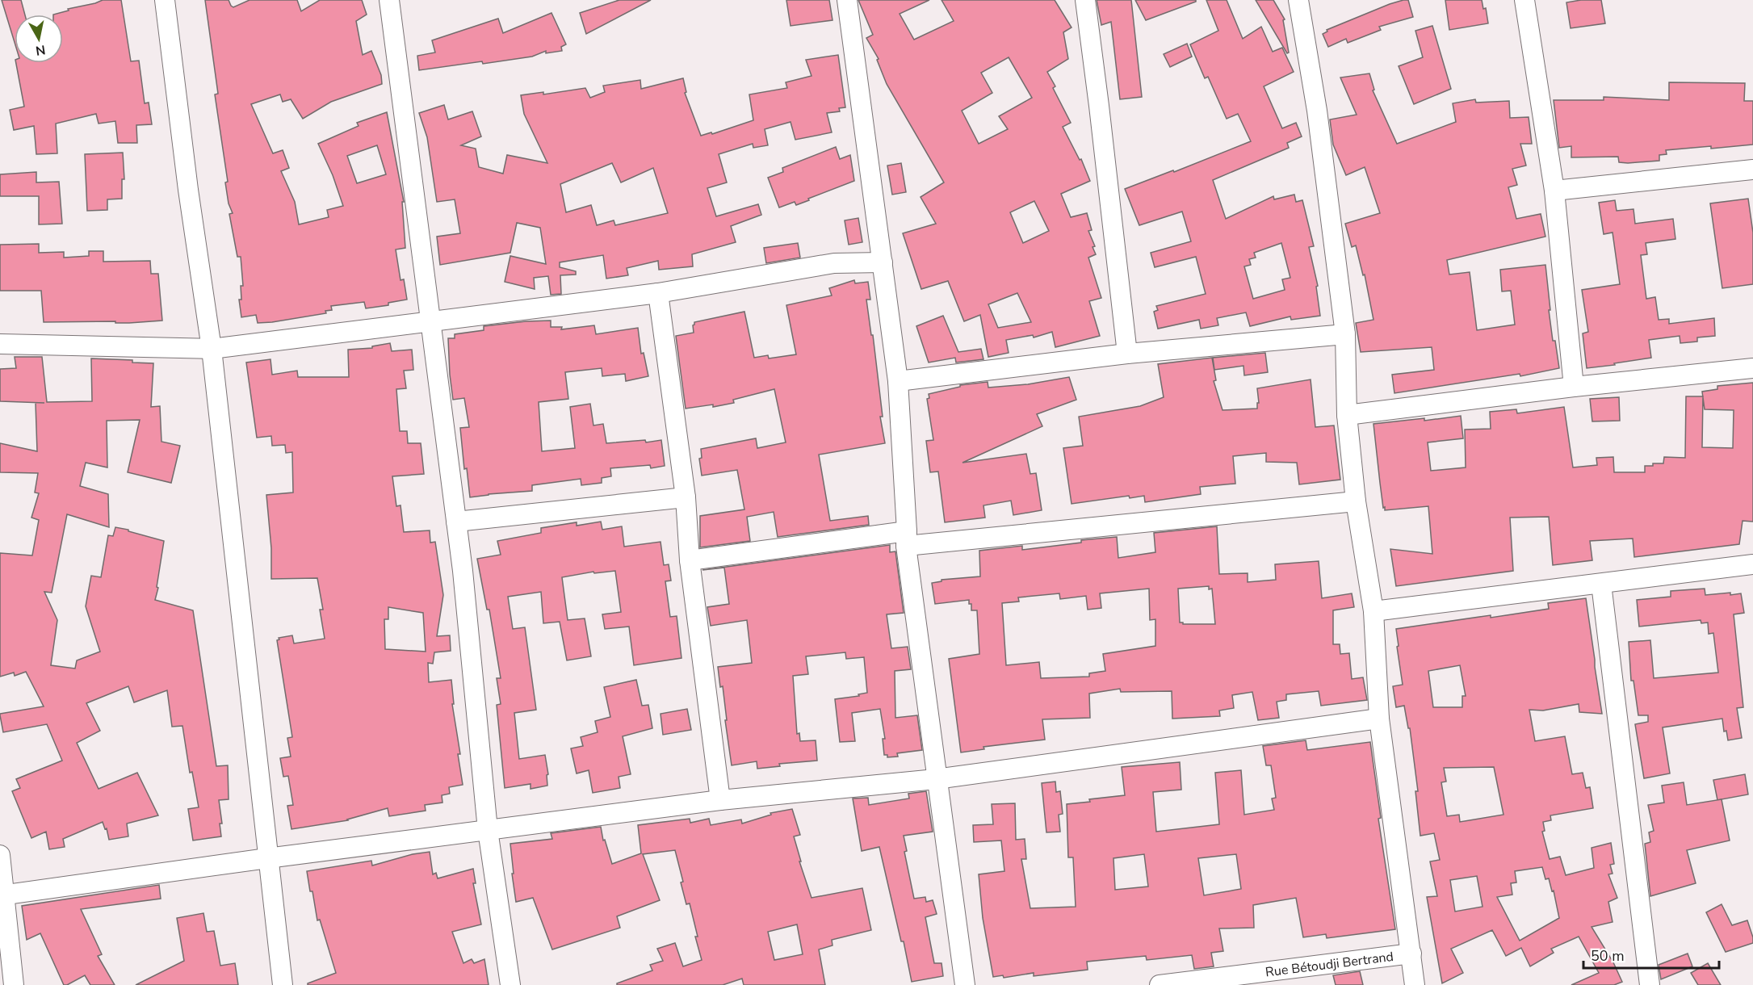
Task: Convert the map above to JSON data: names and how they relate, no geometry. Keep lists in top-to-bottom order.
{
  "streets": {
    "street": ["Rue Bétoudji Bertrand"]
  },
  "scale_bar": "50 m",
  "north": "bottom"
}
